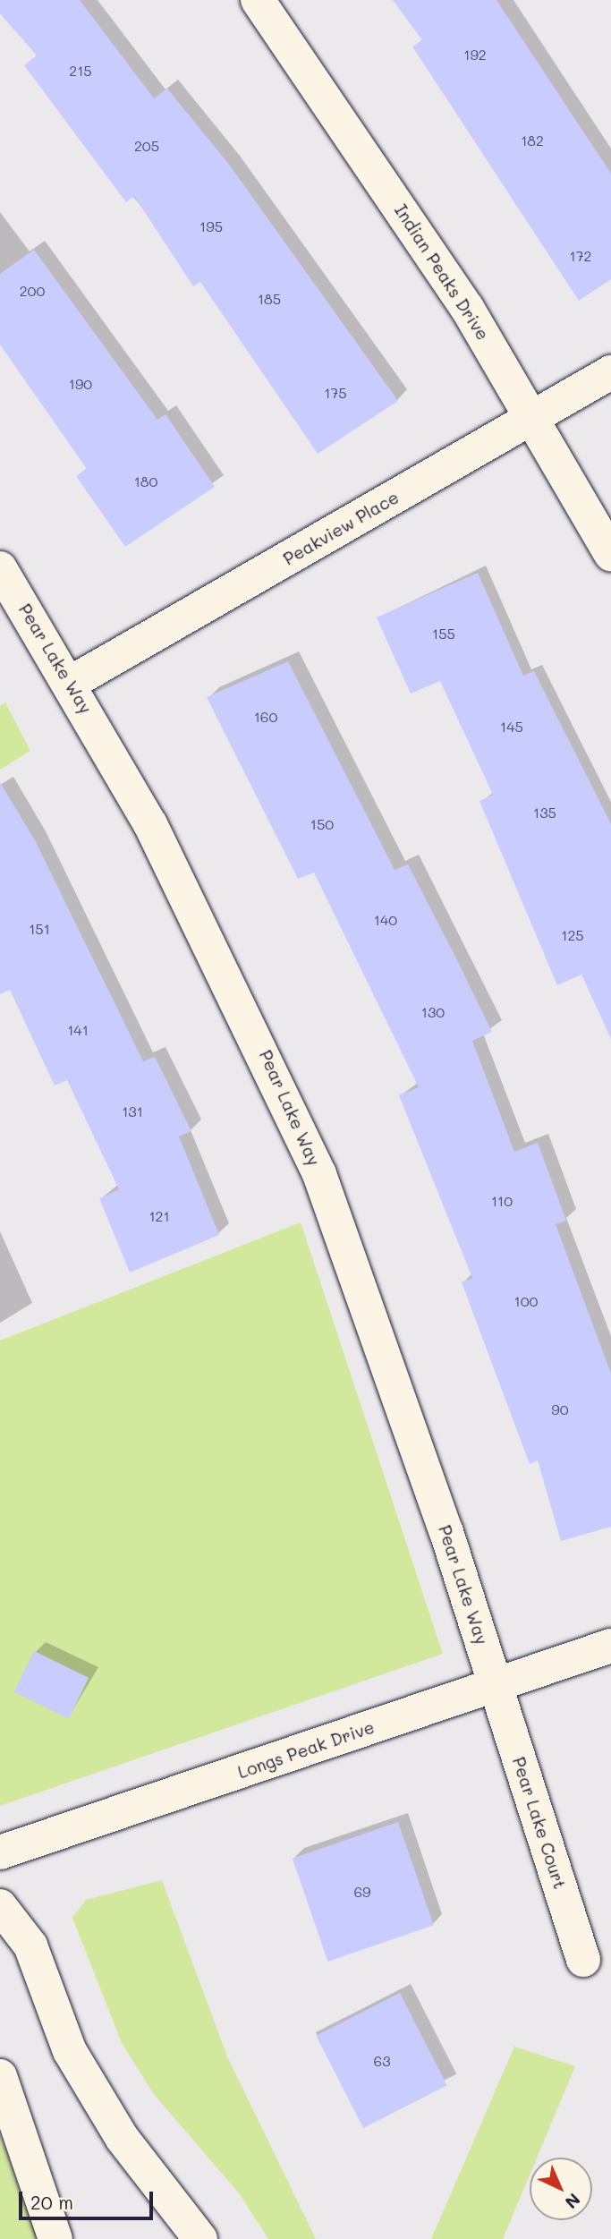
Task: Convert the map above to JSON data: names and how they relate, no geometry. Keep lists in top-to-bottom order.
{
  "streets": {
    "street": [
      "Indian Peaks Drive",
      "Peakview Place",
      "Pear Lake Way",
      "Longs Peak Drive",
      "Pear Lake Court"
    ]
  },
  "crossings": [
    ["Indian Peaks Drive", "Peakview Place"],
    ["Peakview Place", "Pear Lake Way"],
    ["Pear Lake Way", "Longs Peak Drive"],
    ["Pear Lake Way", "Pear Lake Court"],
    ["Longs Peak Drive", "Pear Lake Court"]
  ],
  "house_numbers": [
    "192",
    "215",
    "182",
    "205",
    "195",
    "172",
    "200",
    "185",
    "190",
    "175",
    "180",
    "155",
    "160",
    "145",
    "135",
    "150",
    "140",
    "151",
    "125",
    "130",
    "141",
    "131",
    "110",
    "121",
    "100",
    "90",
    "69",
    "63"
  ],
  "scale_bar": "20 m",
  "north": "bottom right"
}
